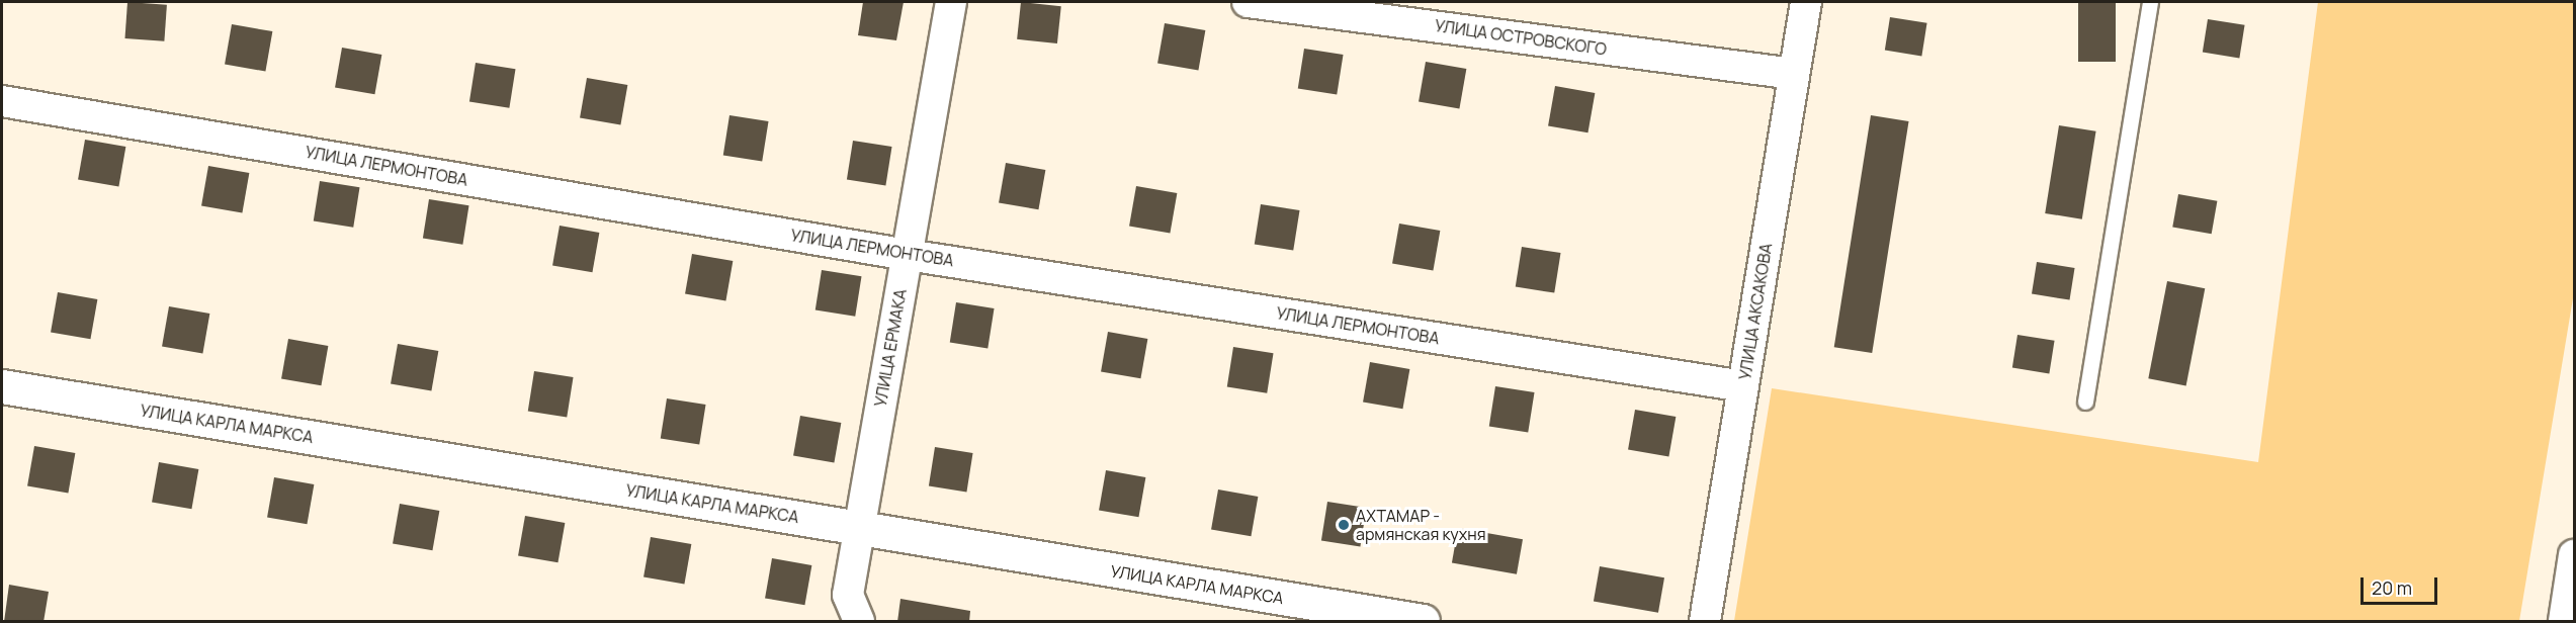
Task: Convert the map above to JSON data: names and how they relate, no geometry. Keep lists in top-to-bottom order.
{
  "streets": {
    "main road": ["УЛИЦА КАРЛА МАРКСА"],
    "street": [
      "УЛИЦА ОСТРОВСКОГО",
      "УЛИЦА ЛЕРМОНТОВА",
      "УЛИЦА АКСАКОВА",
      "УЛИЦА ЕРМАКА"
    ]
  },
  "crossings": [
    ["УЛИЦА ОСТРОВСКОГО", "УЛИЦА АКСАКОВА"],
    ["УЛИЦА ЛЕРМОНТОВА", "УЛИЦА АКСАКОВА"],
    ["УЛИЦА ЛЕРМОНТОВА", "УЛИЦА ЕРМАКА"],
    ["УЛИЦА ЕРМАКА", "УЛИЦА КАРЛА МАРКСА"]
  ],
  "places": ["АХТАМАР - армянская кухня"],
  "scale_bar": "20 m"
}
